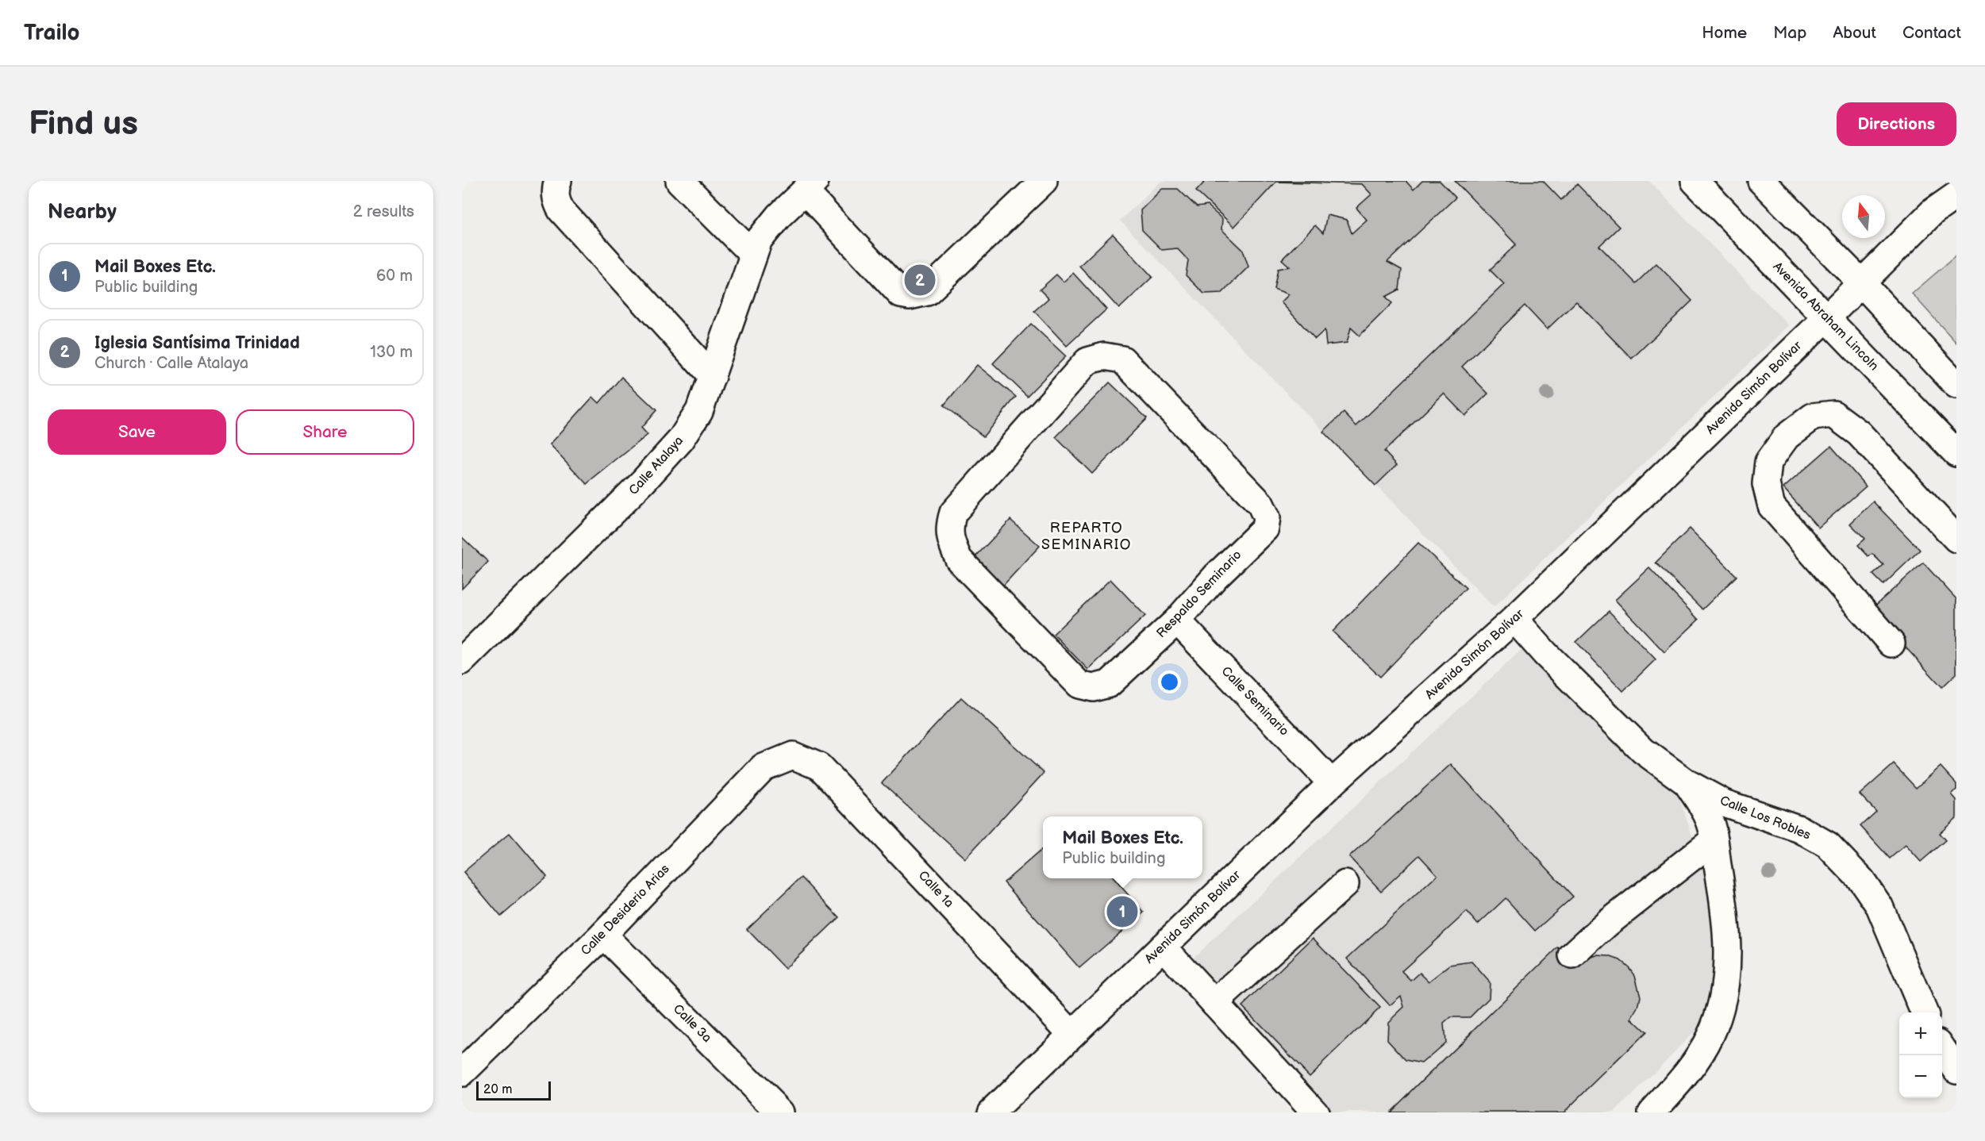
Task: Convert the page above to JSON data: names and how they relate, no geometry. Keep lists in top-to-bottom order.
{
  "streets": {
    "street": [
      "Avenida Abraham Lincoln",
      "Avenida Simón Bolívar",
      "Calle Atalaya",
      "Respaldo Seminario",
      "Calle Seminario",
      "Calle Los Robles",
      "Calle 1a",
      "Calle Desiderio Arias",
      "Calle 3a"
    ]
  },
  "crossings": [
    ["Avenida Abraham Lincoln", "Avenida Simón Bolívar"],
    ["Avenida Simón Bolívar", "Calle Seminario"],
    ["Avenida Simón Bolívar", "Calle Los Robles"],
    ["Avenida Simón Bolívar", "Calle 1a"],
    ["Respaldo Seminario", "Calle Seminario"],
    ["Calle 1a", "Calle Desiderio Arias"],
    ["Calle Desiderio Arias", "Calle 3a"]
  ],
  "districts": ["REPARTO SEMINARIO"],
  "scale_bar": "20 m",
  "north": "top",
  "page": {
    "header": "Trailo",
    "nav": [
      "Home",
      "Map",
      "About",
      "Contact"
    ],
    "buttons": [
      "Directions",
      ["Save", "Share"]
    ],
    "title": "Find us",
    "heading": ["Nearby", "2 results"],
    "list": [
      {
        "mark": "1",
        "name": "Mail Boxes Etc.",
        "note": "Public building",
        "value": "60 m"
      },
      {
        "mark": "2",
        "name": "Iglesia Santísima Trinidad",
        "note": "Church · Calle Atalaya",
        "value": "130 m"
      }
    ],
    "pins": ["2", "1"],
    "popup": ["Mail Boxes Etc.", "Public building"],
    "map_buttons": ["+", "−"],
    "scale": "20 m"
  }
}
